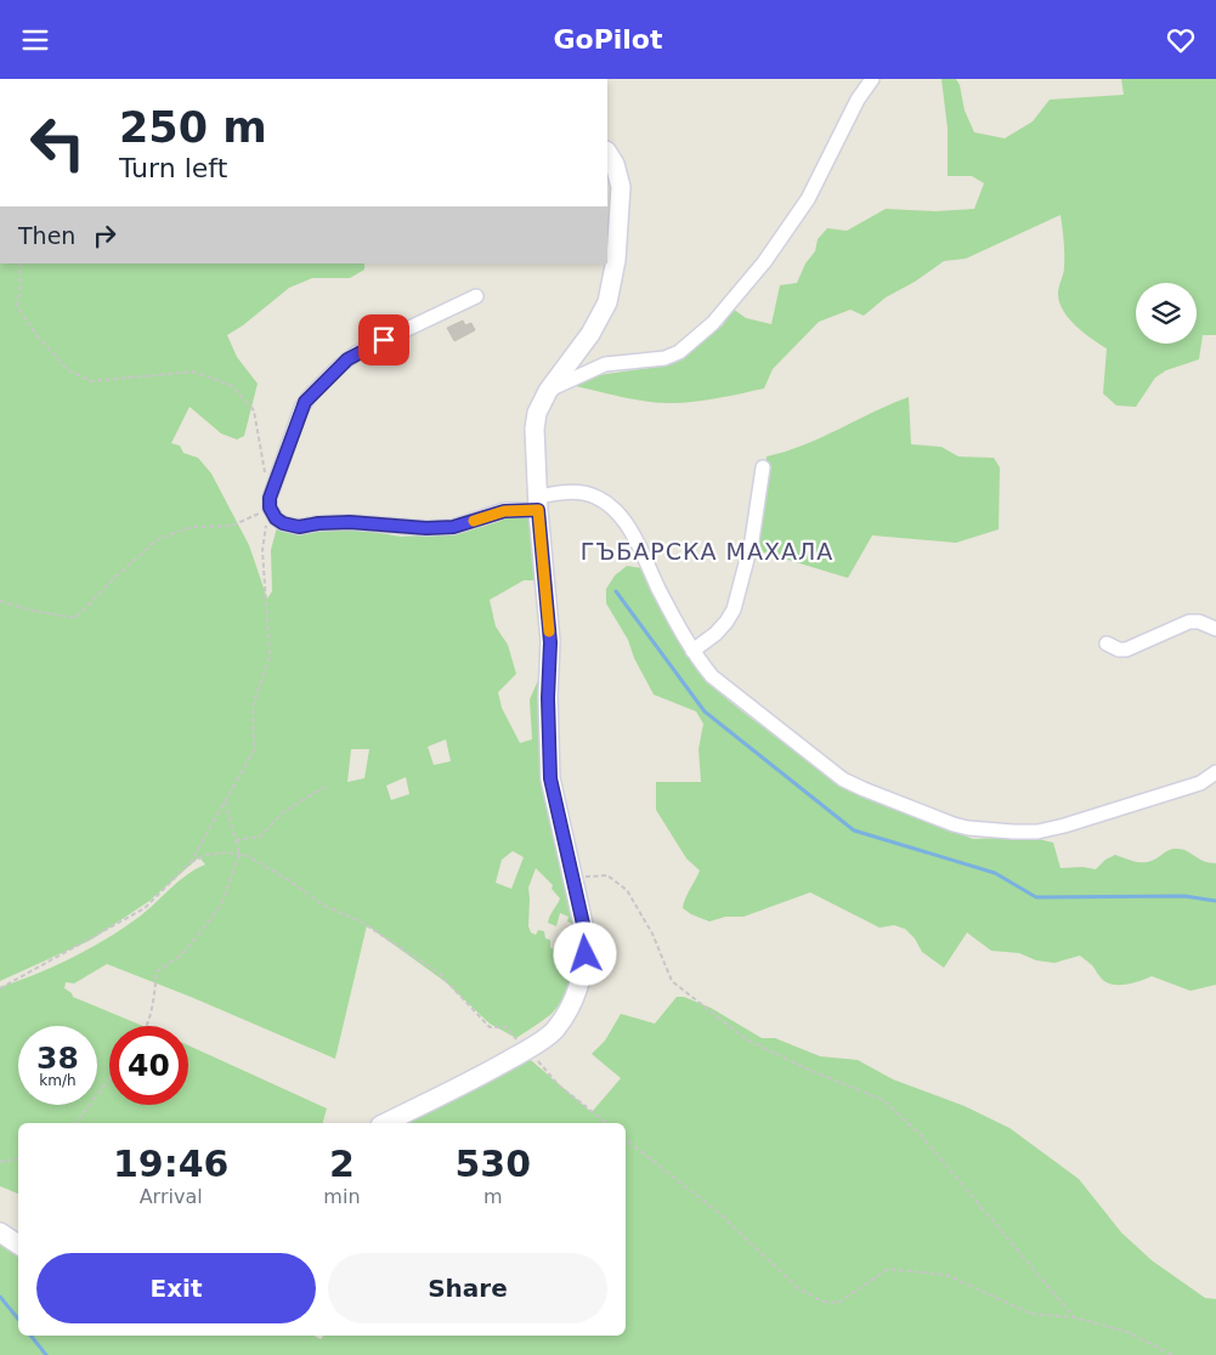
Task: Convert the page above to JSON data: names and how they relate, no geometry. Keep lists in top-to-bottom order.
{
  "districts": ["ГЪБАРСКА МАХАЛА"],
  "page": {
    "header": "GoPilot",
    "turn": ["250 m", "Turn left"],
    "then": "Then",
    "speed": "38 km/h",
    "limit": "40",
    "eta": [
      "19:46",
      "Arrival",
      "2",
      "min",
      "530",
      "m"
    ],
    "buttons": ["Exit", "Share"]
  }
}
